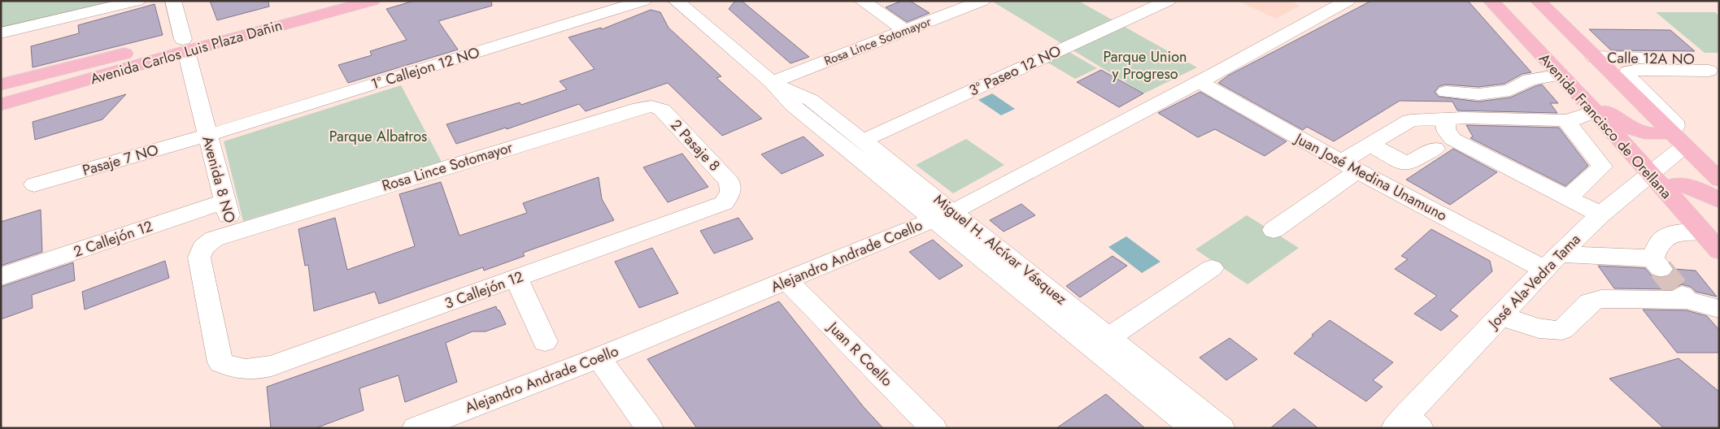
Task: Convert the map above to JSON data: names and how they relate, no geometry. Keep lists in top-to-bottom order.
{
  "streets": {
    "main road": ["Avenida Carlos Luis Plaza Dañin", "Avenida Francisco de Orellana"],
    "street": [
      "Rosa Lince Sotomayor",
      "Calle 12A NO",
      "1º Callejon 12 NO",
      "3º Paseo 12 NO",
      "2 Pasaje 8",
      "Pasaje 7 NO",
      "Juan José Medina Unamuno",
      "Avenida 8 NO",
      "2 Callejón 12",
      "Miguel H. Alcívar Vásquez",
      "Alejandro Andrade Coello",
      "José Ala-Vedra Tama",
      "3 Callejón 12",
      "Juan R Coello"
    ]
  },
  "crossings": [
    ["Rosa Lince Sotomayor", "2 Pasaje 8"],
    ["Rosa Lince Sotomayor", "Avenida 8 NO"],
    ["Rosa Lince Sotomayor", "Miguel H. Alcívar Vásquez"],
    ["Avenida Carlos Luis Plaza Dañin", "Avenida 8 NO"],
    ["Calle 12A NO", "José Ala-Vedra Tama"],
    ["1º Callejon 12 NO", "Pasaje 7 NO"],
    ["1º Callejon 12 NO", "Avenida 8 NO"],
    ["3º Paseo 12 NO", "Miguel H. Alcívar Vásquez"],
    ["Avenida Francisco de Orellana", "José Ala-Vedra Tama"],
    ["2 Pasaje 8", "3 Callejón 12"],
    ["Pasaje 7 NO", "Avenida 8 NO"],
    ["Juan José Medina Unamuno", "Alejandro Andrade Coello"],
    ["Juan José Medina Unamuno", "José Ala-Vedra Tama"],
    ["Avenida 8 NO", "2 Callejón 12"],
    ["Avenida 8 NO", "3 Callejón 12"],
    ["Miguel H. Alcívar Vásquez", "Alejandro Andrade Coello"],
    ["Alejandro Andrade Coello", "Juan R Coello"]
  ],
  "parks": ["Parque Union y Progreso", "Parque Albatros"]
}
